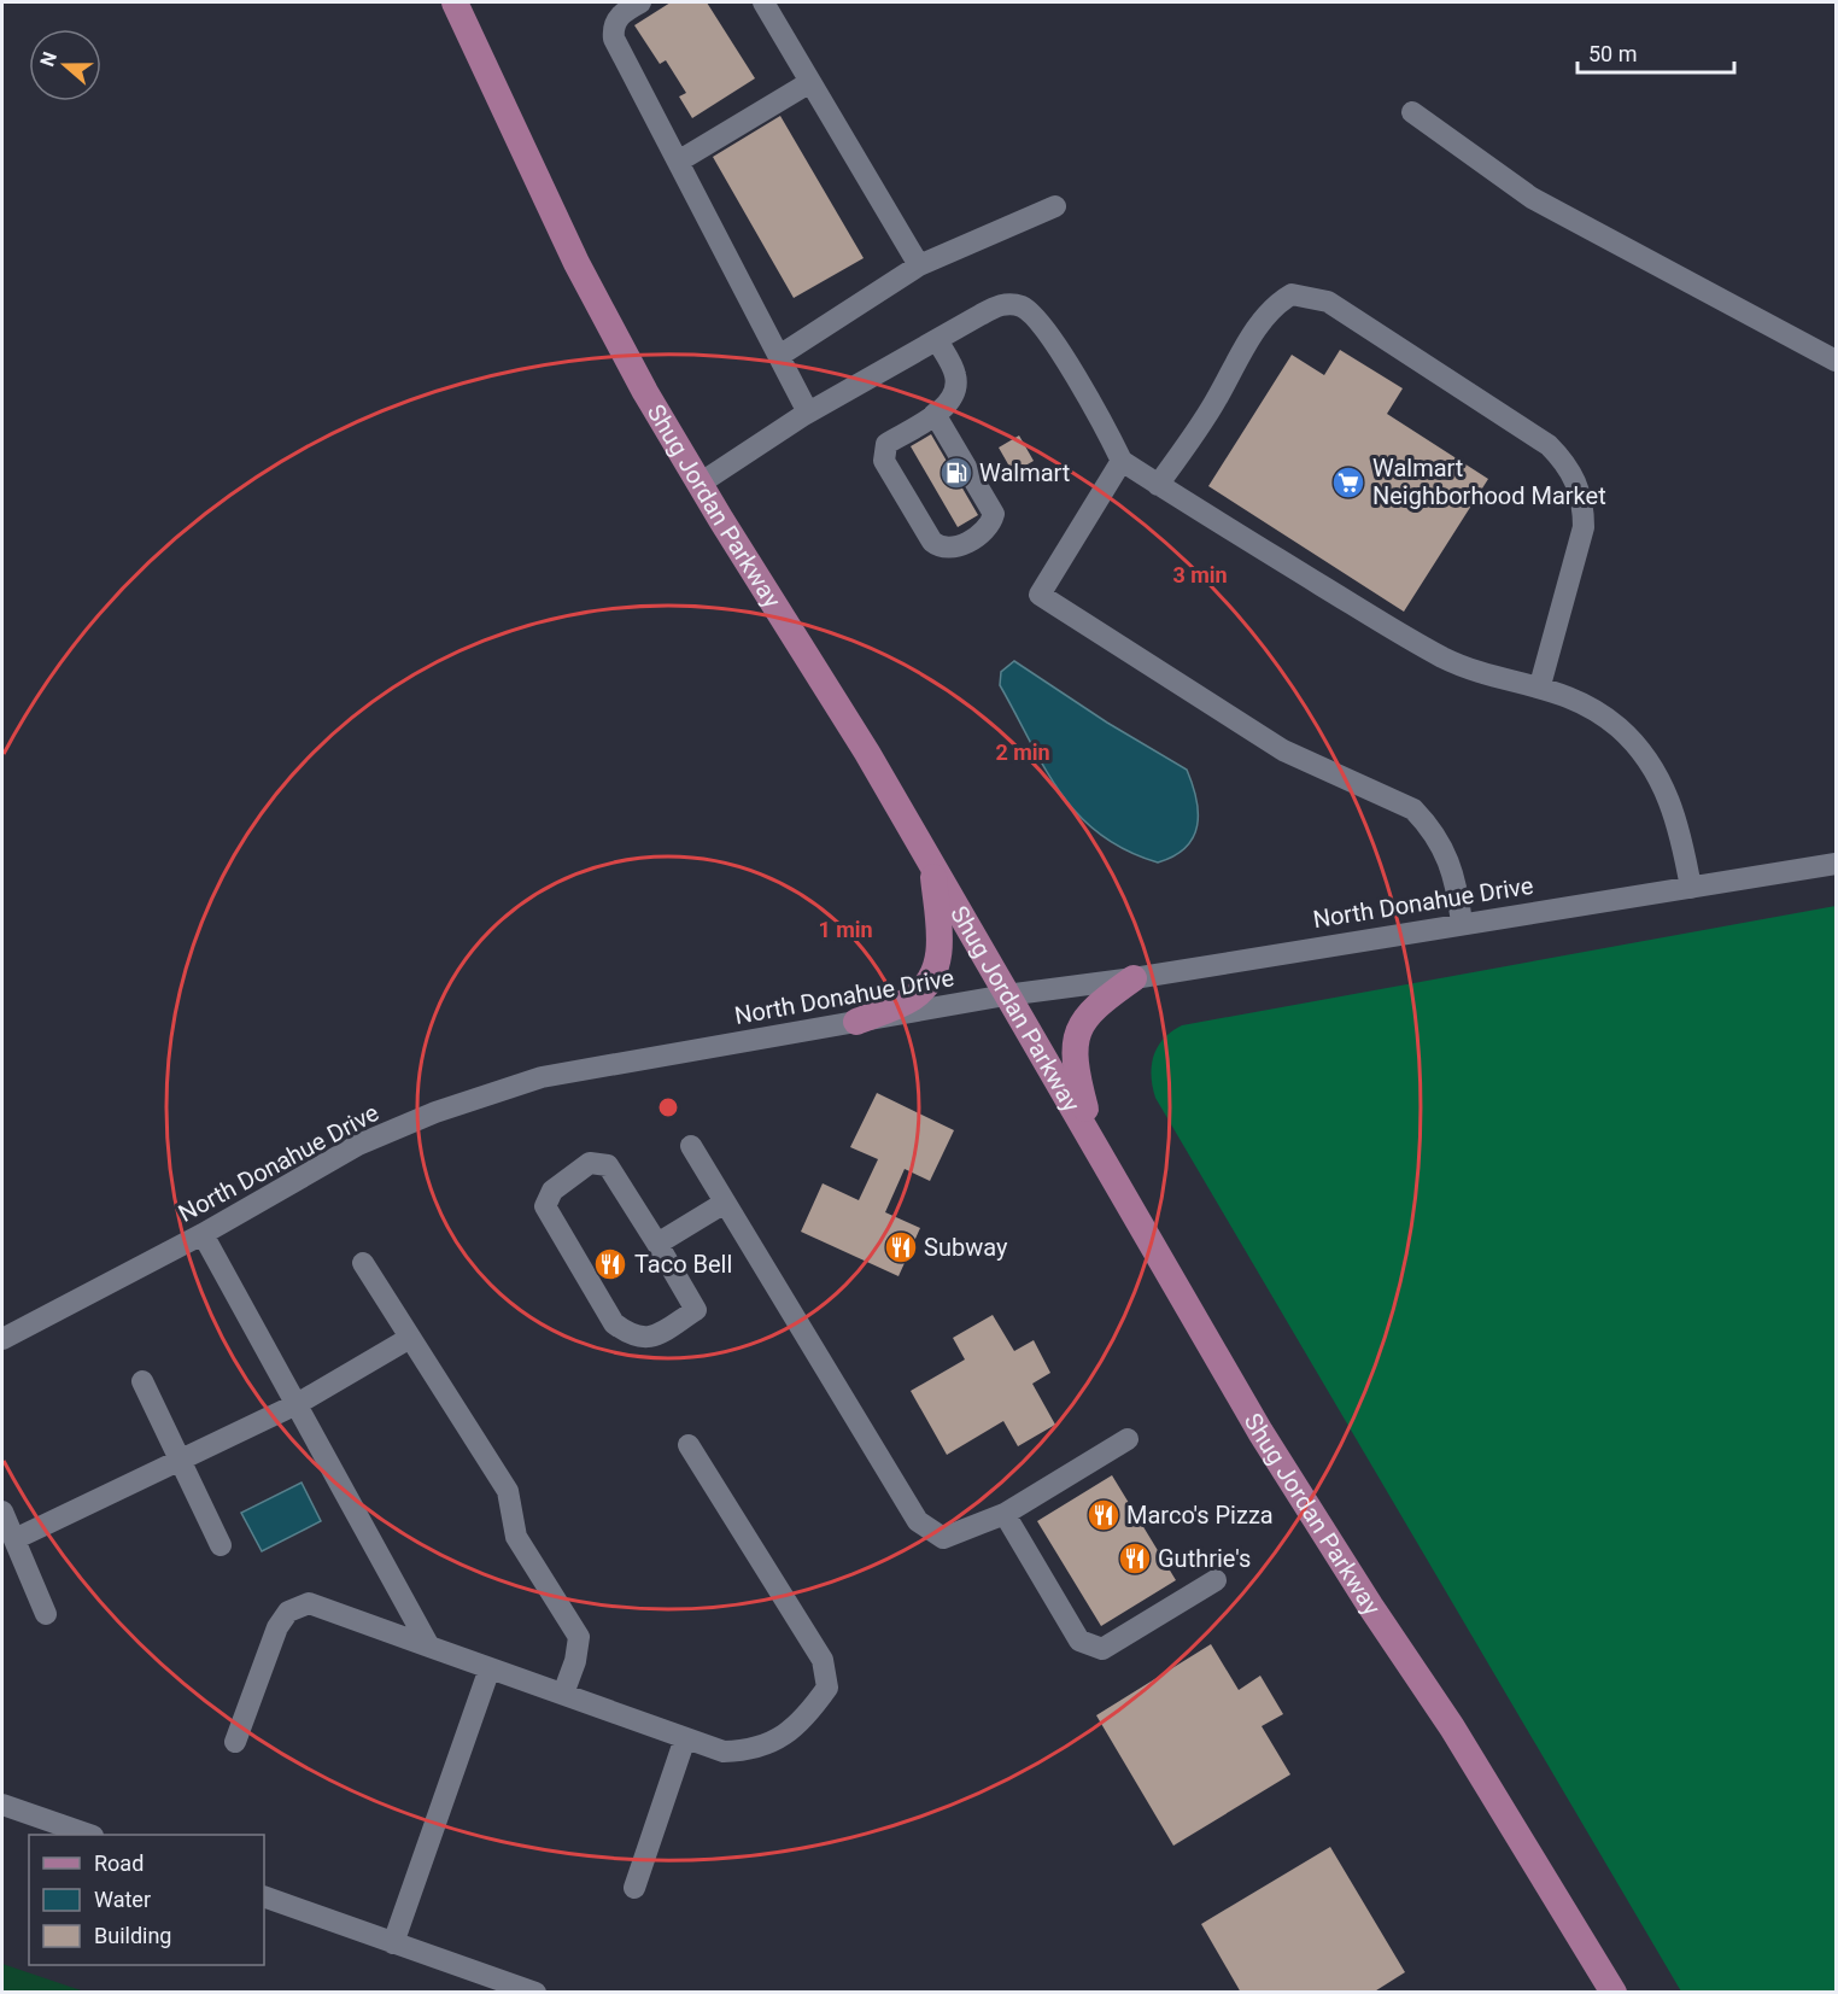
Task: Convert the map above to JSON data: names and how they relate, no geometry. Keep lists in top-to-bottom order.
{
  "streets": {
    "main road": ["Shug Jordan Parkway"],
    "street": ["North Donahue Drive"]
  },
  "crossings": [
    ["Shug Jordan Parkway", "North Donahue Drive"]
  ],
  "places": {
    "fuel station": ["Walmart"],
    "supermarket": ["Walmart Neighborhood Market"],
    "restaurant": [
      "Subway",
      "Taco Bell",
      "Marco's Pizza",
      "Guthrie's"
    ]
  },
  "legend": ["Road", "Water", "Building"],
  "scale_bar": "50 m",
  "north": "left",
  "rings": ["3 min", "2 min", "1 min"]
}
